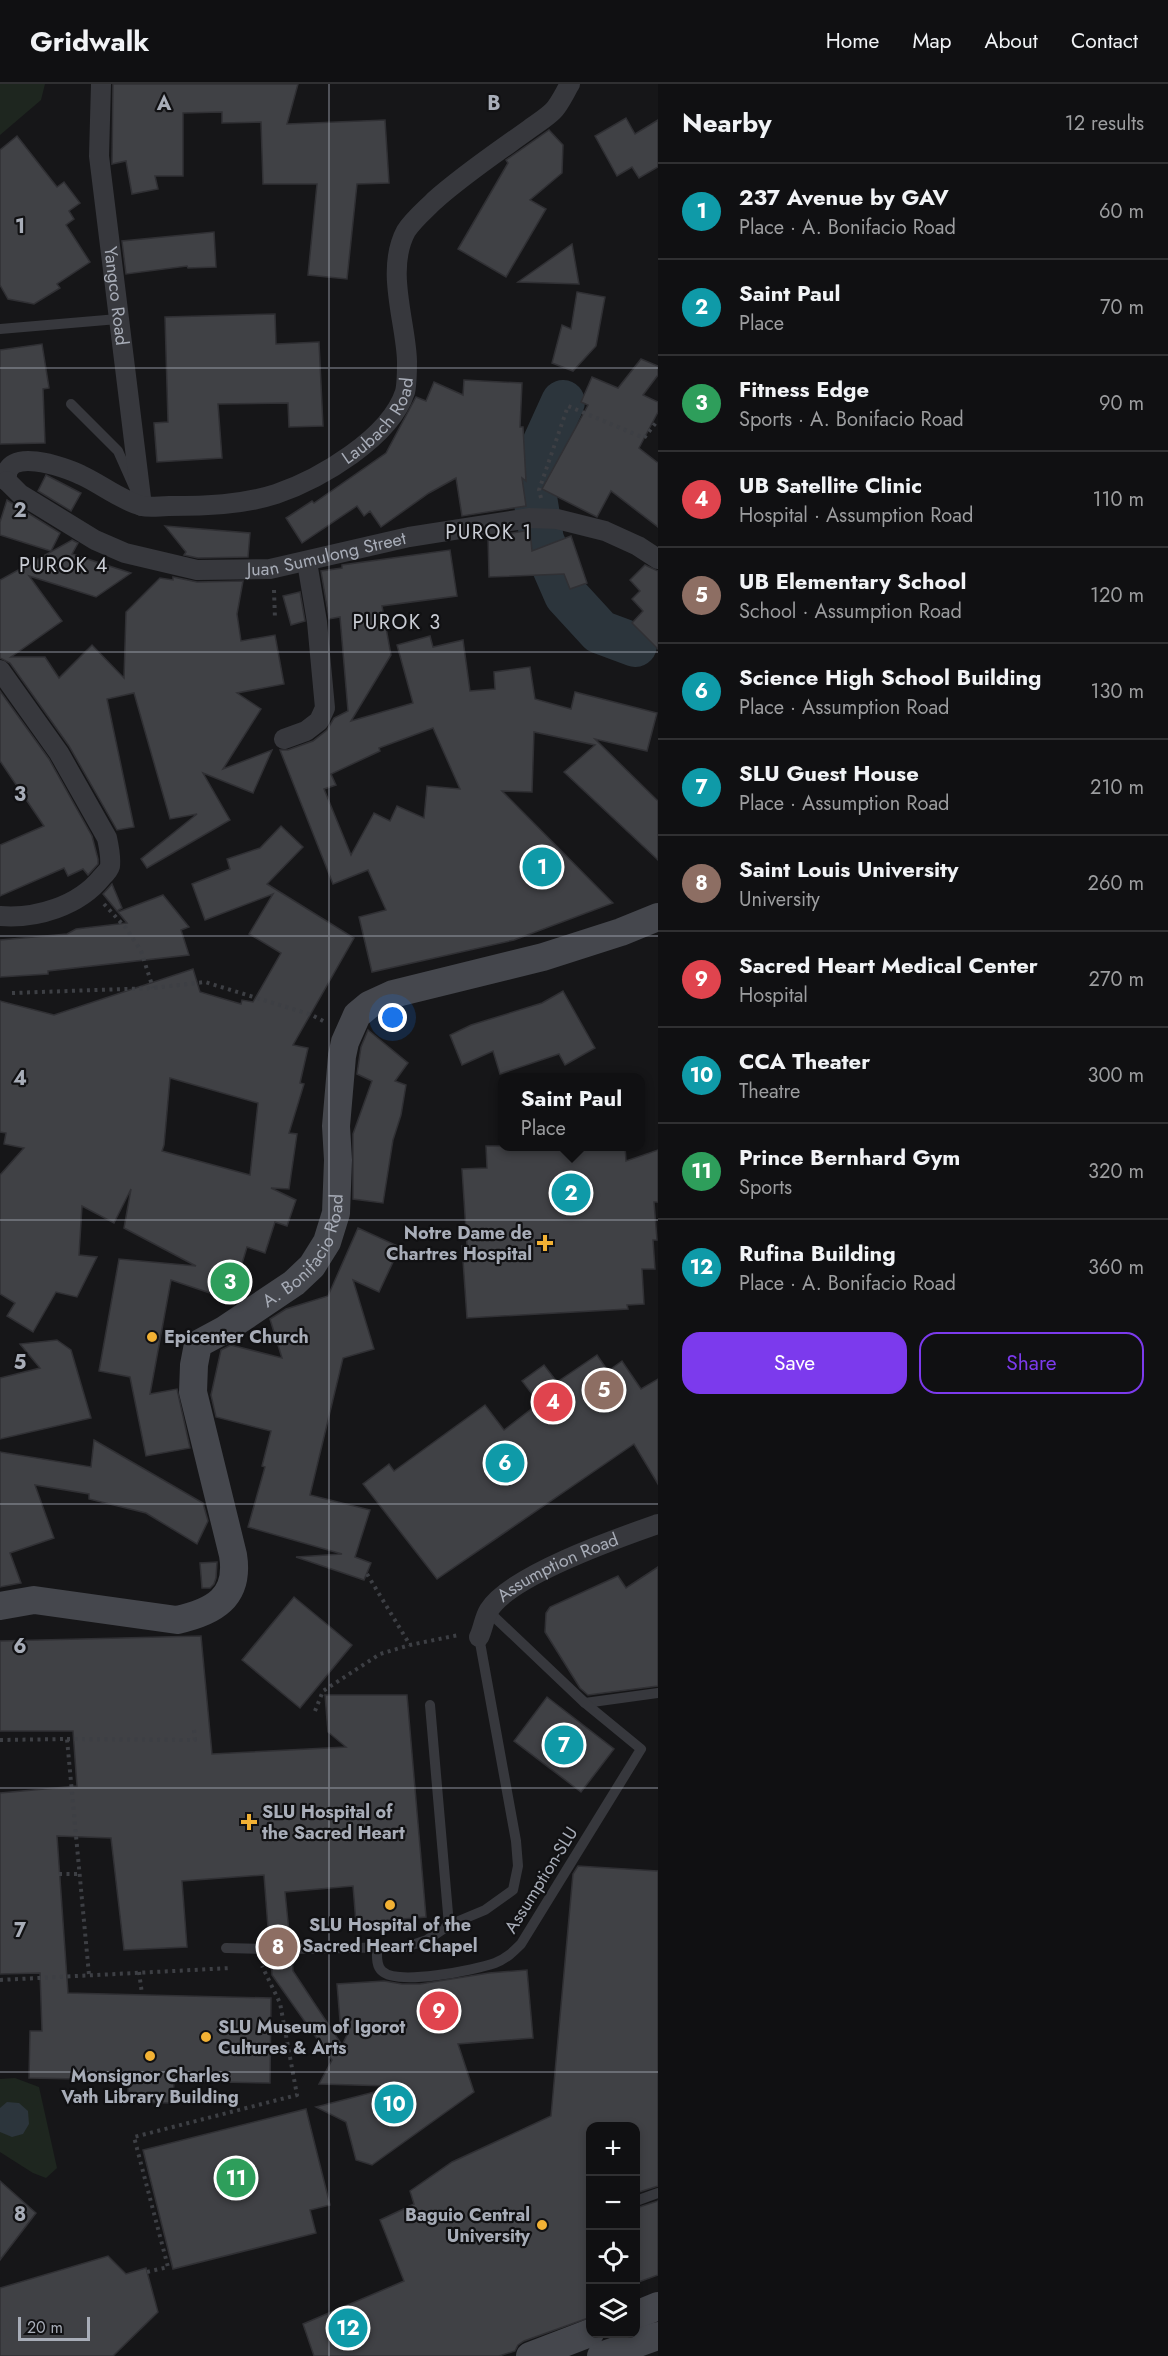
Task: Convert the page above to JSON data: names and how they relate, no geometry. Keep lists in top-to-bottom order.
{
  "streets": {
    "main road": ["A. Bonifacio Road"],
    "street": [
      "Yangco Road",
      "Laubach Road",
      "Juan Sumulong Street",
      "Assumption Road"
    ],
    "lane": ["Assumption-SLU"]
  },
  "crossings": [
    ["Yangco Road", "Laubach Road"],
    ["Laubach Road", "Juan Sumulong Street"],
    ["Assumption Road", "Assumption-SLU"]
  ],
  "districts": ["PUROK 1", "PUROK 4", "PUROK 3"],
  "places": {
    "health": ["Notre Dame de Chartres Hospital", "SLU Hospital of the Sacred Heart"],
    "other": [
      "Epicenter Church",
      "SLU Hospital of the Sacred Heart Chapel",
      "SLU Museum of Igorot Cultures & Arts",
      "Monsignor Charles Vath Library Building",
      "Baguio Central University"
    ]
  },
  "scale_bar": "20 m",
  "page": {
    "header": "Gridwalk",
    "nav": [
      "Home",
      "Map",
      "About",
      "Contact"
    ],
    "heading": ["Nearby", "12 results"],
    "list": [
      {
        "mark": "1",
        "name": "237 Avenue by GAV",
        "note": "Place · A. Bonifacio Road",
        "value": "60 m"
      },
      {
        "mark": "2",
        "name": "Saint Paul",
        "note": "Place",
        "value": "70 m"
      },
      {
        "mark": "3",
        "name": "Fitness Edge",
        "note": "Sports · A. Bonifacio Road",
        "value": "90 m"
      },
      {
        "mark": "4",
        "name": "UB Satellite Clinic",
        "note": "Hospital · Assumption Road",
        "value": "110 m"
      },
      {
        "mark": "5",
        "name": "UB Elementary School",
        "note": "School · Assumption Road",
        "value": "120 m"
      },
      {
        "mark": "6",
        "name": "Science High School Building",
        "note": "Place · Assumption Road",
        "value": "130 m"
      },
      {
        "mark": "7",
        "name": "SLU Guest House",
        "note": "Place · Assumption Road",
        "value": "210 m"
      },
      {
        "mark": "8",
        "name": "Saint Louis University",
        "note": "University",
        "value": "260 m"
      },
      {
        "mark": "9",
        "name": "Sacred Heart Medical Center",
        "note": "Hospital",
        "value": "270 m"
      },
      {
        "mark": "10",
        "name": "CCA Theater",
        "note": "Theatre",
        "value": "300 m"
      },
      {
        "mark": "11",
        "name": "Prince Bernhard Gym",
        "note": "Sports",
        "value": "320 m"
      },
      {
        "mark": "12",
        "name": "Rufina Building",
        "note": "Place · A. Bonifacio Road",
        "value": "360 m"
      }
    ],
    "pins": [
      "1",
      "2",
      "3",
      "5",
      "4",
      "6",
      "7",
      "8",
      "9",
      "10",
      "11",
      "12"
    ],
    "popup": ["Saint Paul", "Place"],
    "buttons": ["Save", "Share"],
    "map_buttons": ["+", "−"],
    "scale": "20 m"
  },
  "grid": {
    "columns": ["A", "B"],
    "rows": [
      "1",
      "2",
      "3",
      "4",
      "5",
      "6",
      "7",
      "8"
    ]
  }
}
